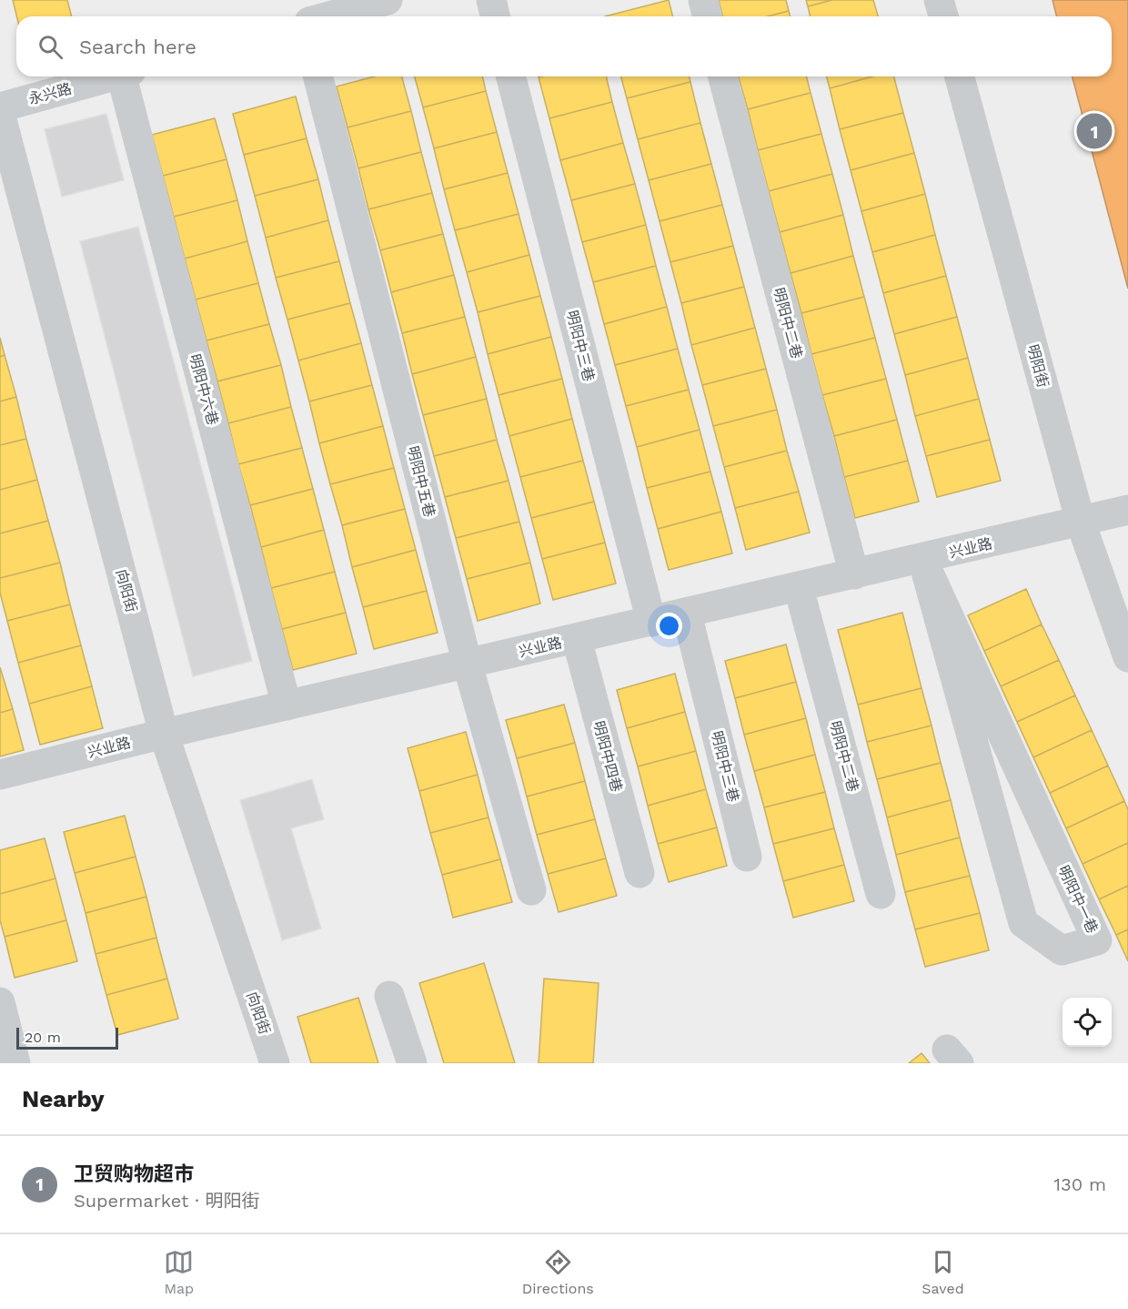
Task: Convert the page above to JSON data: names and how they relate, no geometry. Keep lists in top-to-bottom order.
{
  "streets": {
    "street": [
      "永兴路",
      "明阳中二巷",
      "明阳中三巷",
      "明阳街",
      "明阳中六巷",
      "明阳中五巷",
      "兴业路",
      "向阳街",
      "明阳中四巷",
      "明阳中一巷"
    ]
  },
  "crossings": [
    ["明阳中二巷", "兴业路"],
    ["明阳中三巷", "兴业路"],
    ["明阳街", "兴业路"],
    ["明阳中六巷", "兴业路"],
    ["明阳中五巷", "兴业路"],
    ["兴业路", "向阳街"],
    ["兴业路", "明阳中四巷"],
    ["兴业路", "明阳中一巷"]
  ],
  "scale_bar": "20 m",
  "page": {
    "search": "Search here",
    "pins": "1",
    "scale": "20 m",
    "heading": "Nearby",
    "list": [
      {
        "mark": "1",
        "name": "卫贸购物超市",
        "note": "Supermarket · 明阳街",
        "value": "130 m"
      }
    ],
    "nav": ["Map", "Directions", "Saved"]
  }
}
